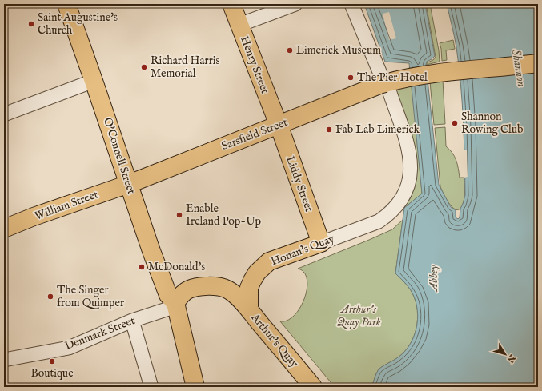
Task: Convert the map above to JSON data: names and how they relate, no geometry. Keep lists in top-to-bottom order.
{
  "streets": {
    "main road": [
      "Henry Street",
      "Sarsfield Street",
      "O'Connell Street",
      "Liddy Street",
      "William Street",
      "Honan's Quay",
      "Arthur's Quay"
    ],
    "street": ["Denmark Street"]
  },
  "crossings": [
    ["Henry Street", "Sarsfield Street"],
    ["Henry Street", "Liddy Street"],
    ["Sarsfield Street", "O'Connell Street"],
    ["Sarsfield Street", "Liddy Street"],
    ["Sarsfield Street", "William Street"],
    ["Sarsfield Street", "Honan's Quay"],
    ["O'Connell Street", "William Street"],
    ["O'Connell Street", "Denmark Street"],
    ["Liddy Street", "Honan's Quay"],
    ["Honan's Quay", "Arthur's Quay"]
  ],
  "water": ["Shannon", "Abbey"],
  "parks": ["Arthur's Quay Park"],
  "places": [
    "Saint Augustine's Church",
    "Limerick Museum",
    "Richard Harris Memorial",
    "The Pier Hotel",
    "Shannon Rowing Club",
    "Fab Lab Limerick",
    "Enable Ireland Pop-Up",
    "McDonald's",
    "The Singer from Quimper",
    "Boutique"
  ],
  "north": "bottom right"
}
